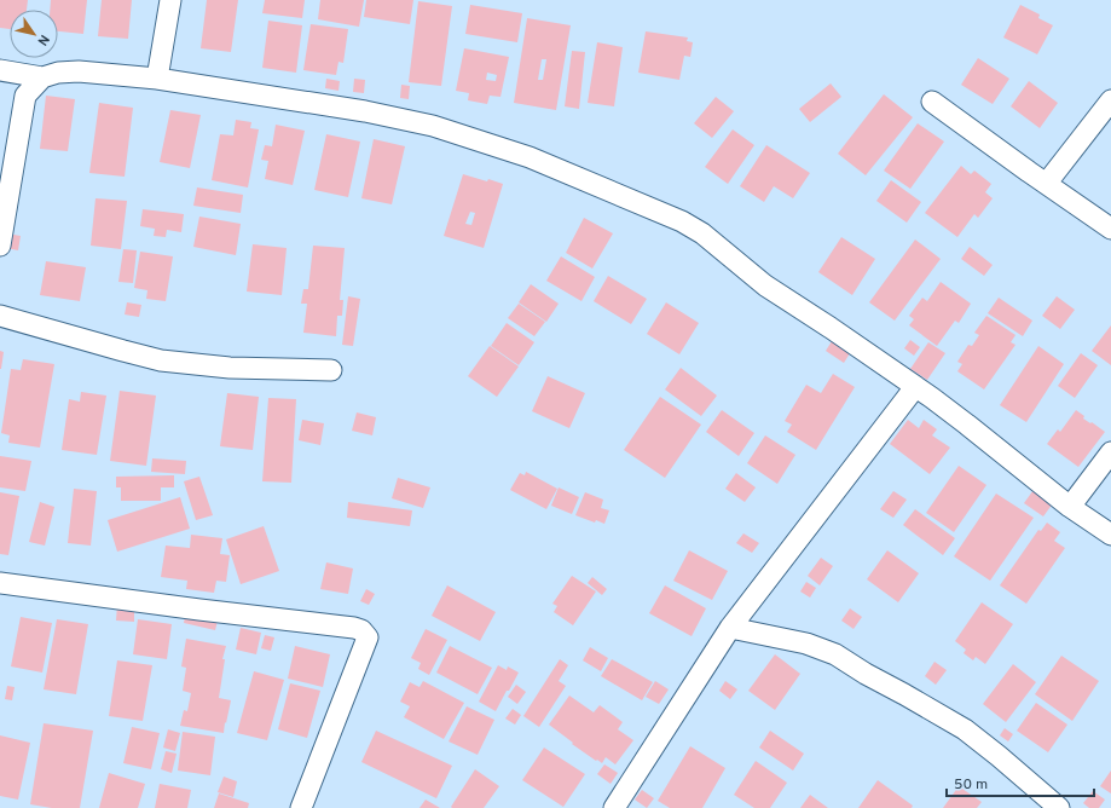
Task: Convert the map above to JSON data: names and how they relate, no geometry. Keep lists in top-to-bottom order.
{
  "scale_bar": "50 m",
  "north": "bottom right"
}
